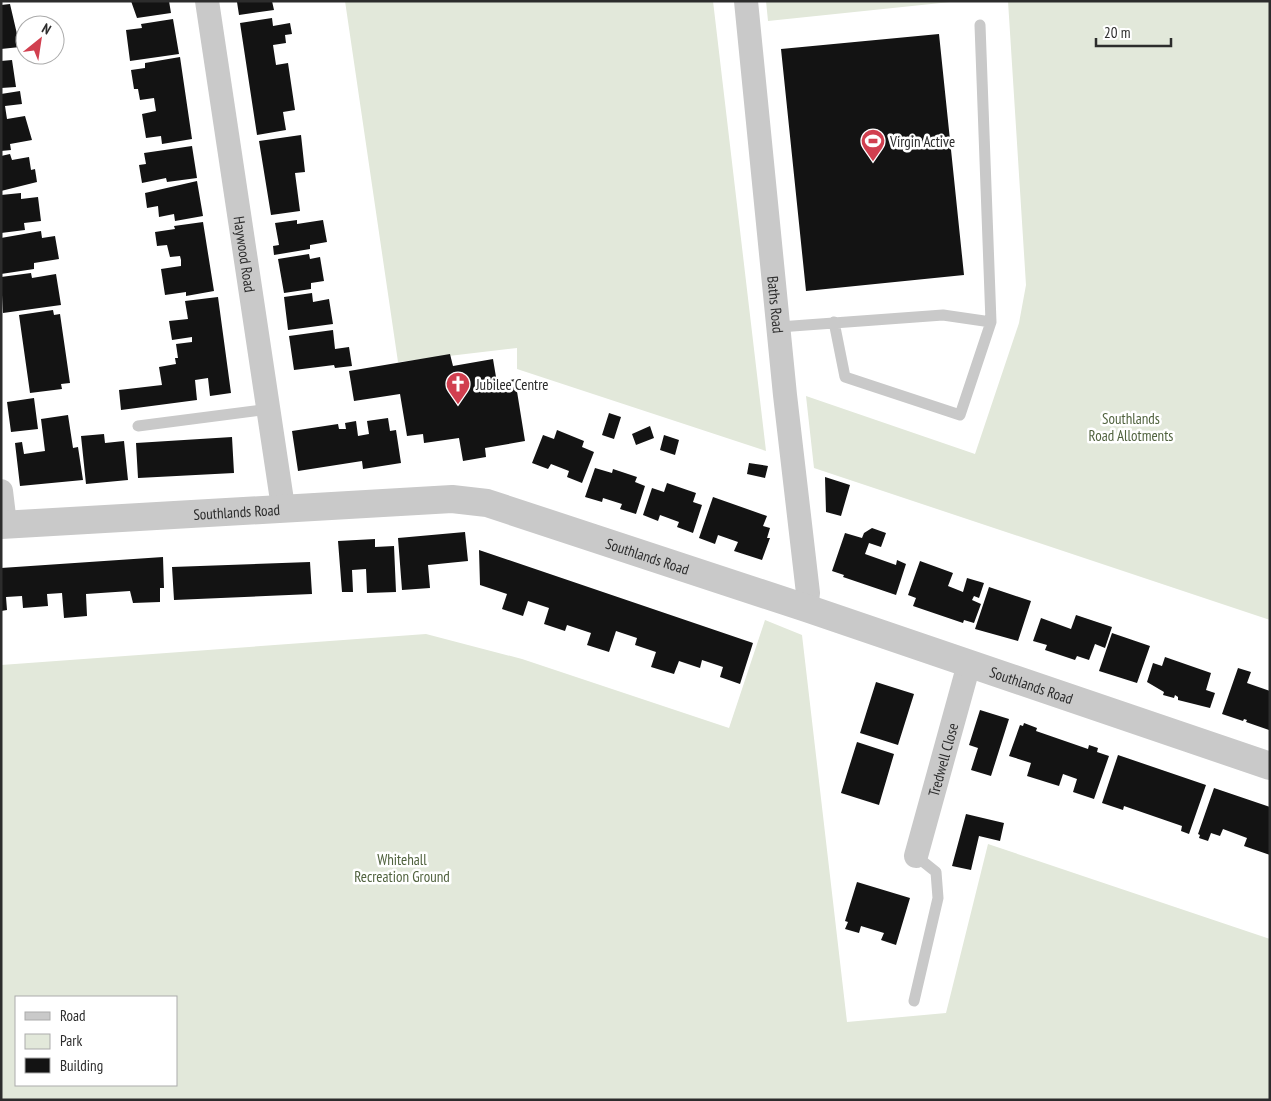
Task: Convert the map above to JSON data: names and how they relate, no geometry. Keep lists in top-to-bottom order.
{
  "streets": {
    "street": [
      "Haywood Road",
      "Baths Road",
      "Southlands Road",
      "Tredwell Close"
    ]
  },
  "crossings": [
    ["Haywood Road", "Southlands Road"],
    ["Baths Road", "Southlands Road"],
    ["Southlands Road", "Tredwell Close"]
  ],
  "parks": ["Southlands Road Allotments", "Whitehall Recreation Ground"],
  "places": {
    "sports": ["Virgin Active"],
    "church": ["Jubilee Centre"]
  },
  "legend": ["Road", "Park", "Building"],
  "scale_bar": "20 m",
  "north": "top right"
}
